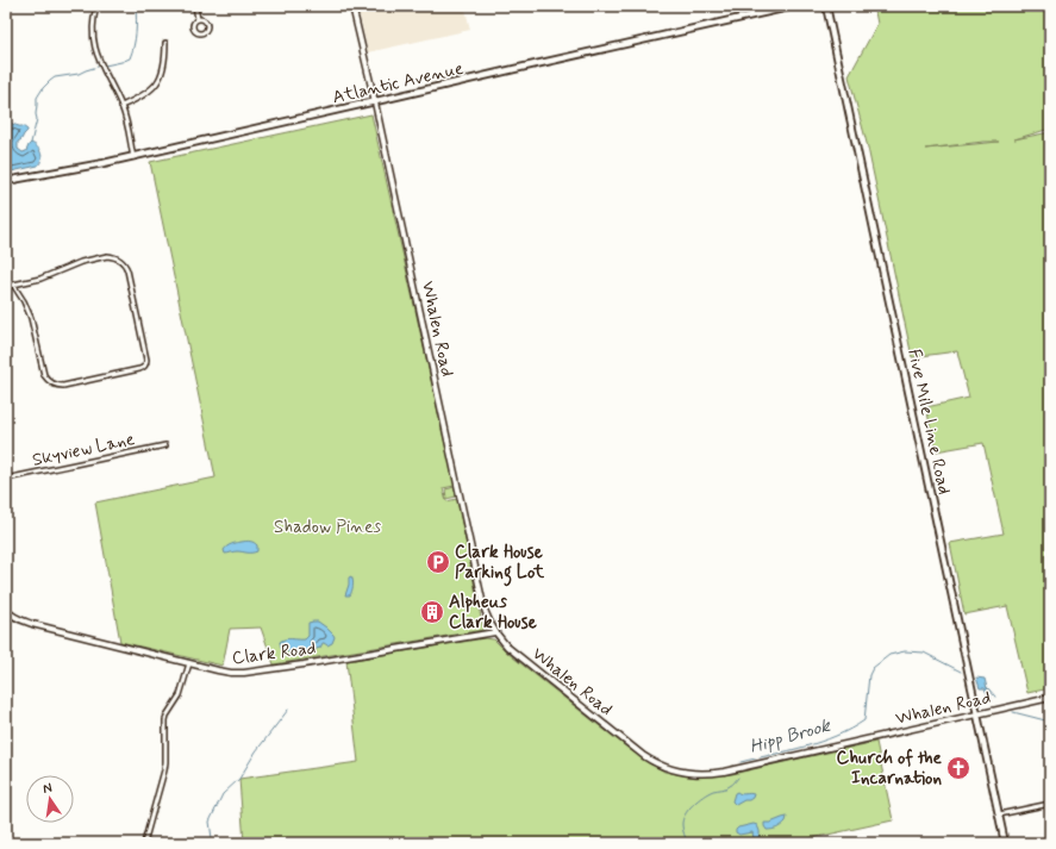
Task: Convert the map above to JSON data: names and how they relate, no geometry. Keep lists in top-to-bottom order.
{
  "streets": {
    "main road": ["Atlantic Avenue", "Five Mile Line Road"],
    "street": ["Whalen Road", "Skyview Lane", "Clark Road"]
  },
  "crossings": [
    ["Atlantic Avenue", "Whalen Road"],
    ["Whalen Road", "Five Mile Line Road"],
    ["Whalen Road", "Clark Road"]
  ],
  "water": ["Hipp Brook"],
  "parks": ["Shadow Pines"],
  "places": {
    "parking": ["Clark House Parking Lot"],
    "building": ["Alpheus Clark House"],
    "church": ["Church of the Incarnation"]
  },
  "north": "top"
}
